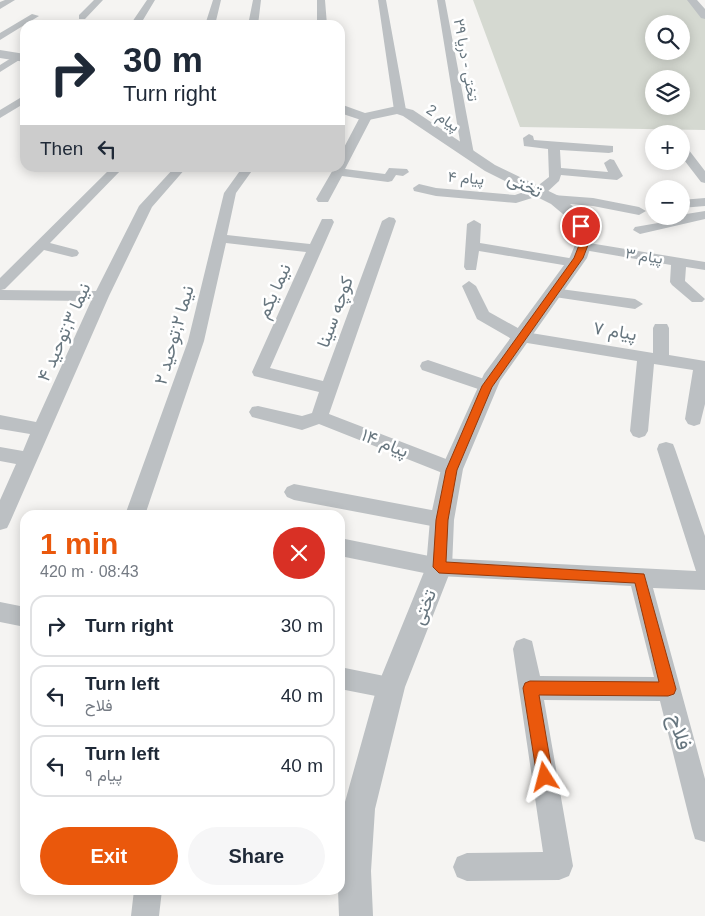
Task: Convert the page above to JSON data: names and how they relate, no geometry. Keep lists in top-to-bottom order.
{
  "streets": {
    "street": [
      "تختی - دریا ۲۹",
      "پیام 2",
      "پیام ۴",
      "تختی",
      "پيام ۳",
      "نیما یکم",
      "کوچه سینا",
      "پیام ۷",
      "نیما ۳;توحید ۴",
      "نیما ۲;توحید ۲",
      "پیام ۱۴",
      "فلاح"
    ]
  },
  "crossings": [
    ["تختی - دریا ۲۹", "پیام 2"],
    ["تختی - دریا ۲۹", "تختی"],
    ["پیام 2", "تختی"],
    ["پیام ۴", "تختی"],
    ["تختی", "پيام ۳"],
    ["تختی", "پیام ۷"],
    ["تختی", "پیام ۱۴"],
    ["نیما یکم", "کوچه سینا"],
    ["نیما یکم", "نیما ۲;توحید ۲"],
    ["کوچه سینا", "پیام ۱۴"]
  ],
  "page": {
    "map_buttons": ["+", "−"],
    "turn": ["30 m", "Turn right"],
    "then": "Then",
    "heading": ["1 min", "420 m · 08:43"],
    "list": [
      {
        "name": "Turn right",
        "value": "30 m"
      },
      {
        "name": "Turn left",
        "note": "فلاح",
        "value": "40 m"
      },
      {
        "name": "Turn left",
        "note": "پیام ۹",
        "value": "40 m"
      }
    ],
    "buttons": ["Exit", "Share"]
  }
}
